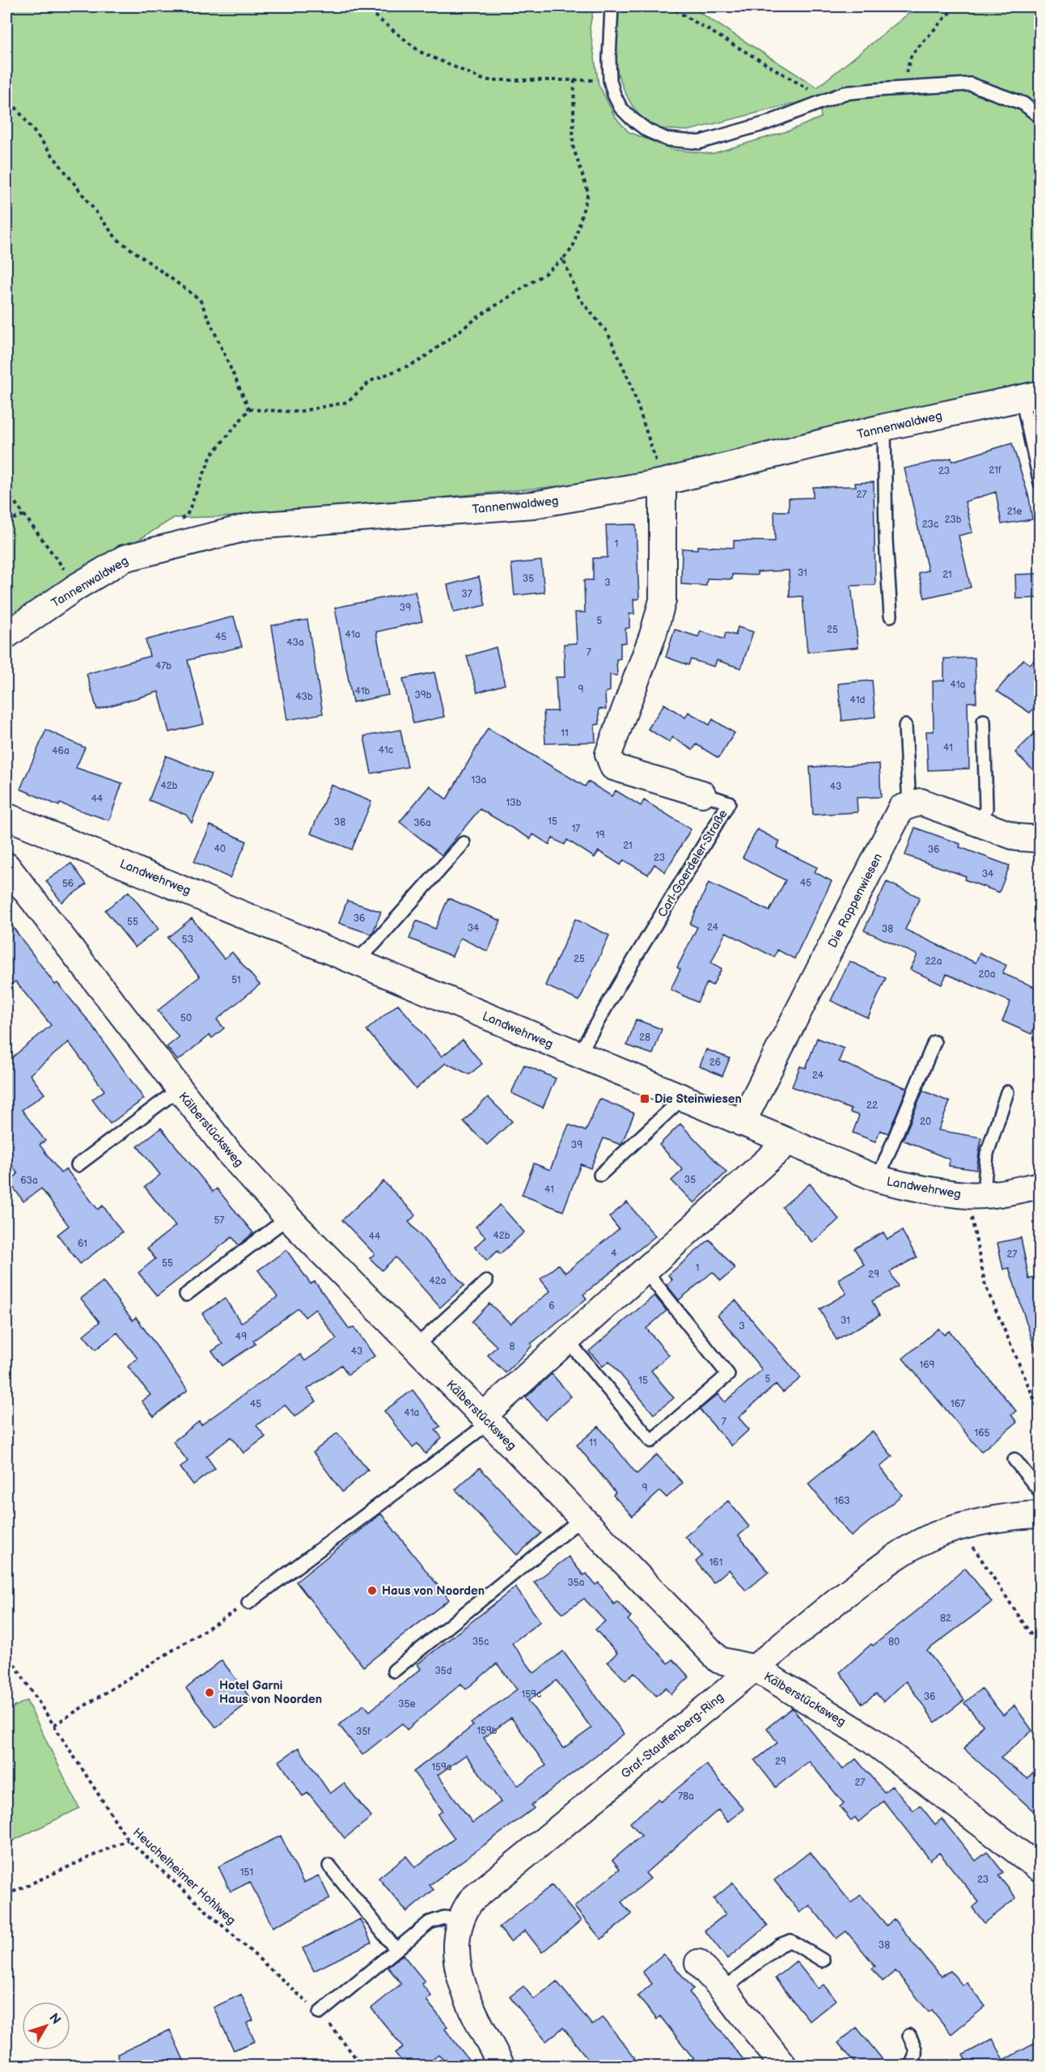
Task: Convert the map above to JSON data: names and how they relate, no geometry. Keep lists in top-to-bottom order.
{
  "streets": {
    "street": [
      "Tannenwaldweg",
      "Carl-Goerdeler-Straße",
      "Landwehrweg",
      "Die Rappenwiesen",
      "Kälberstücksweg",
      "Graf-Stauffenberg-Ring"
    ],
    "path": ["Heuchelheimer Hohlweg"]
  },
  "crossings": [
    ["Tannenwaldweg", "Carl-Goerdeler-Straße"],
    ["Carl-Goerdeler-Straße", "Landwehrweg"],
    ["Landwehrweg", "Die Rappenwiesen"],
    ["Kälberstücksweg", "Graf-Stauffenberg-Ring"]
  ],
  "places": {
    "transit": ["Die Steinwiesen"],
    "other": ["Haus von Noorden", "Hotel Garni Haus von Noorden"]
  },
  "house_numbers": [
    "21f",
    "23",
    "27",
    "21e",
    "23b",
    "23c",
    "1",
    "31",
    "21",
    "35",
    "3",
    "37",
    "39",
    "5",
    "25",
    "41a",
    "45",
    "43a",
    "7",
    "47b",
    "41a",
    "9",
    "41b",
    "39b",
    "43b",
    "41d",
    "11",
    "41",
    "41c",
    "46a",
    "13a",
    "42b",
    "43",
    "44",
    "13b",
    "15",
    "38",
    "36a",
    "17",
    "19",
    "21",
    "40",
    "36",
    "23",
    "34",
    "45",
    "56",
    "36",
    "55",
    "24",
    "34",
    "38",
    "53",
    "25",
    "22a",
    "20a",
    "51",
    "50",
    "28",
    "26",
    "24",
    "22",
    "20",
    "39",
    "35",
    "63a",
    "41",
    "57",
    "42b",
    "44",
    "61",
    "4",
    "27",
    "55",
    "1",
    "29",
    "42a",
    "6",
    "31",
    "3",
    "49",
    "8",
    "43",
    "169",
    "5",
    "15",
    "45",
    "167",
    "41a",
    "7",
    "165",
    "11",
    "9",
    "163",
    "161",
    "35a",
    "82",
    "35c",
    "80",
    "35d",
    "159c",
    "36",
    "35e",
    "159b",
    "35f",
    "29",
    "159a",
    "27",
    "78a",
    "151",
    "23",
    "38"
  ],
  "north": "top right"
}
